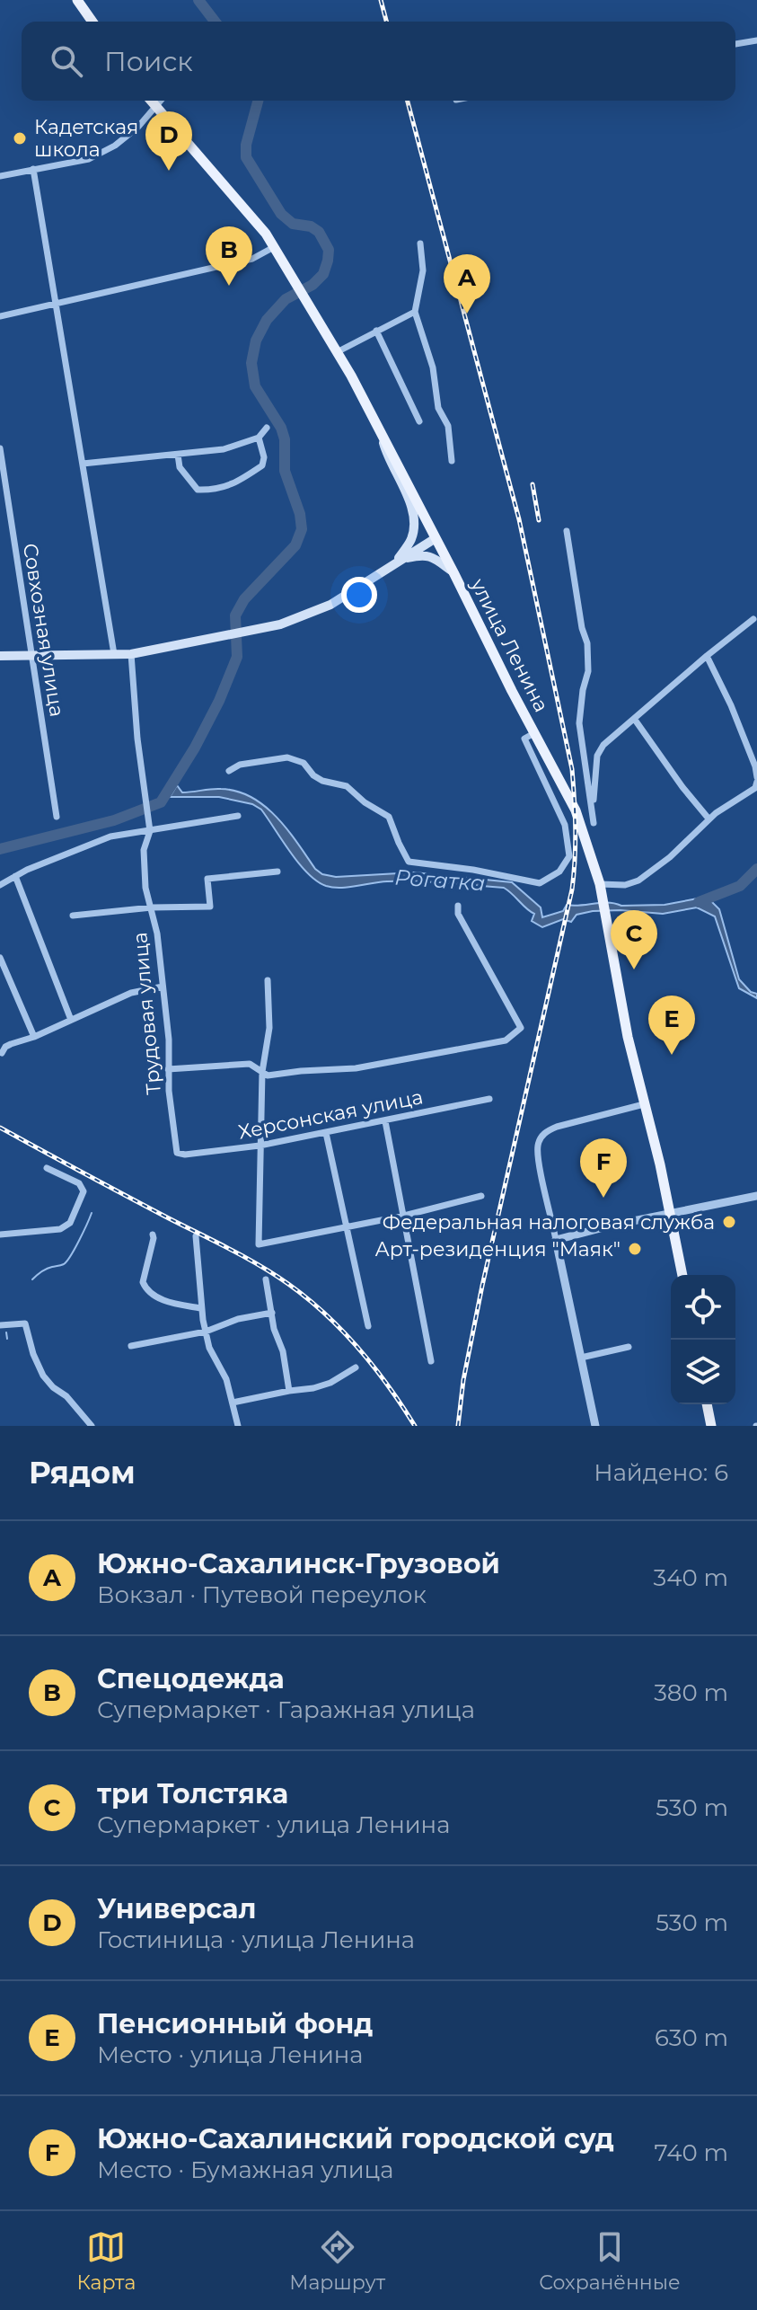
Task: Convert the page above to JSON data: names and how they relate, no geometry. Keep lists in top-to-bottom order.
{
  "streets": {
    "main road": ["улица Ленина"],
    "street": ["Совхозная улица", "Трудовая улица", "Херсонская улица"]
  },
  "crossings": [
    ["Трудовая улица", "Херсонская улица"]
  ],
  "water": ["Рогатка"],
  "places": ["Кадетская школа", "Федеральная налоговая служба", "Арт-резиденция \"Маяк\""],
  "page": {
    "search": "Поиск",
    "pins": [
      "D",
      "B",
      "A",
      "C",
      "E",
      "F"
    ],
    "heading": ["Рядом", "Найдено: 6"],
    "list": [
      {
        "mark": "A",
        "name": "Южно-Сахалинск-Грузовой",
        "note": "Вокзал · Путевой переулок",
        "value": "340 m"
      },
      {
        "mark": "B",
        "name": "Спецодежда",
        "note": "Супермаркет · Гаражная улица",
        "value": "380 m"
      },
      {
        "mark": "C",
        "name": "три Толстяка",
        "note": "Супермаркет · улица Ленина",
        "value": "530 m"
      },
      {
        "mark": "D",
        "name": "Универсал",
        "note": "Гостиница · улица Ленина",
        "value": "530 m"
      },
      {
        "mark": "E",
        "name": "Пенсионный фонд",
        "note": "Место · улица Ленина",
        "value": "630 m"
      },
      {
        "mark": "F",
        "name": "Южно-Сахалинский городской суд",
        "note": "Место · Бумажная улица",
        "value": "740 m"
      }
    ],
    "nav": ["Карта", "Маршрут", "Сохранённые"]
  }
}
